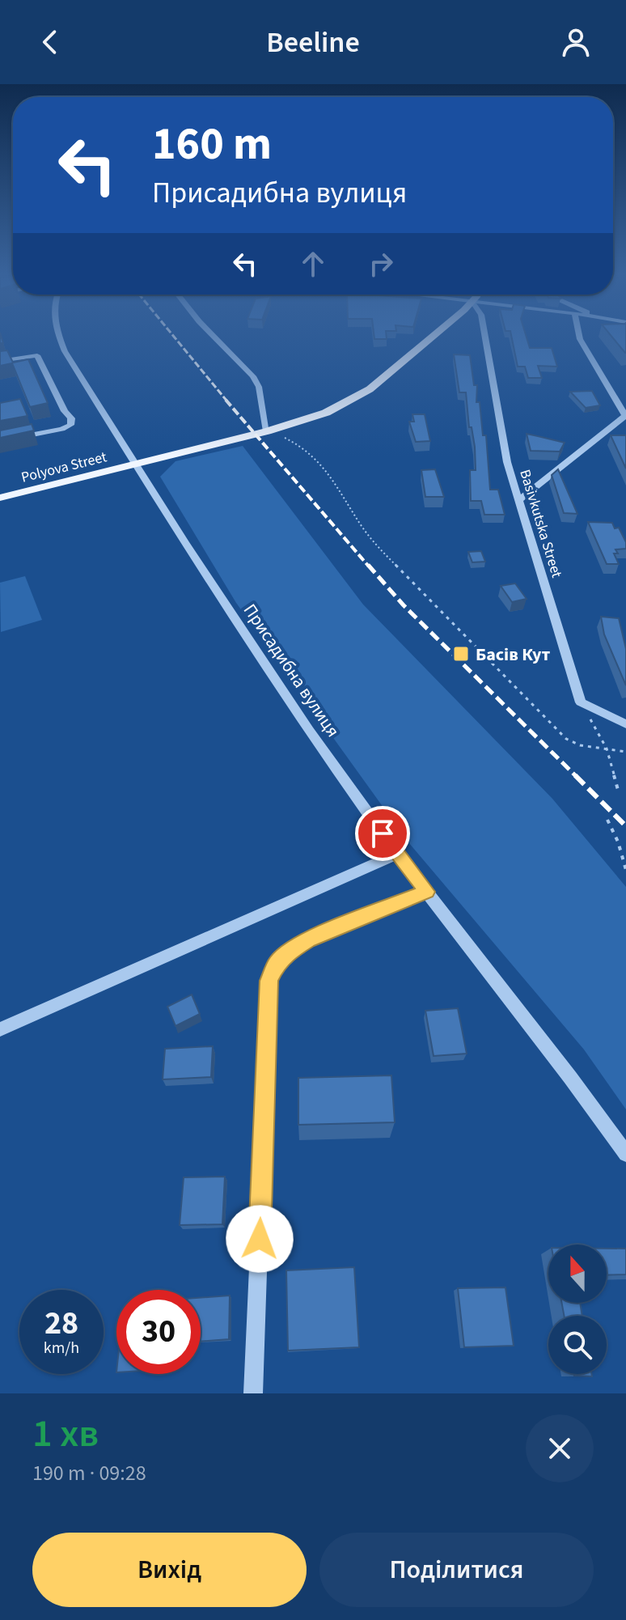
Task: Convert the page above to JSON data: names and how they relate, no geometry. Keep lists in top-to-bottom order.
{
  "streets": {
    "main road": ["Polyova Street"],
    "street": ["Basivkutska Street", "Присадибна вулиця"]
  },
  "crossings": [
    ["Polyova Street", "Присадибна вулиця"]
  ],
  "places": {
    "transit": ["Басів Кут"]
  },
  "north": "top",
  "page": {
    "header": "Beeline",
    "turn": ["160 m", "Присадибна вулиця"],
    "speed": "28 km/h",
    "limit": "30",
    "heading": ["1 хв", "190 m · 09:28"],
    "buttons": ["Вихід", "Поділитися"]
  }
}
